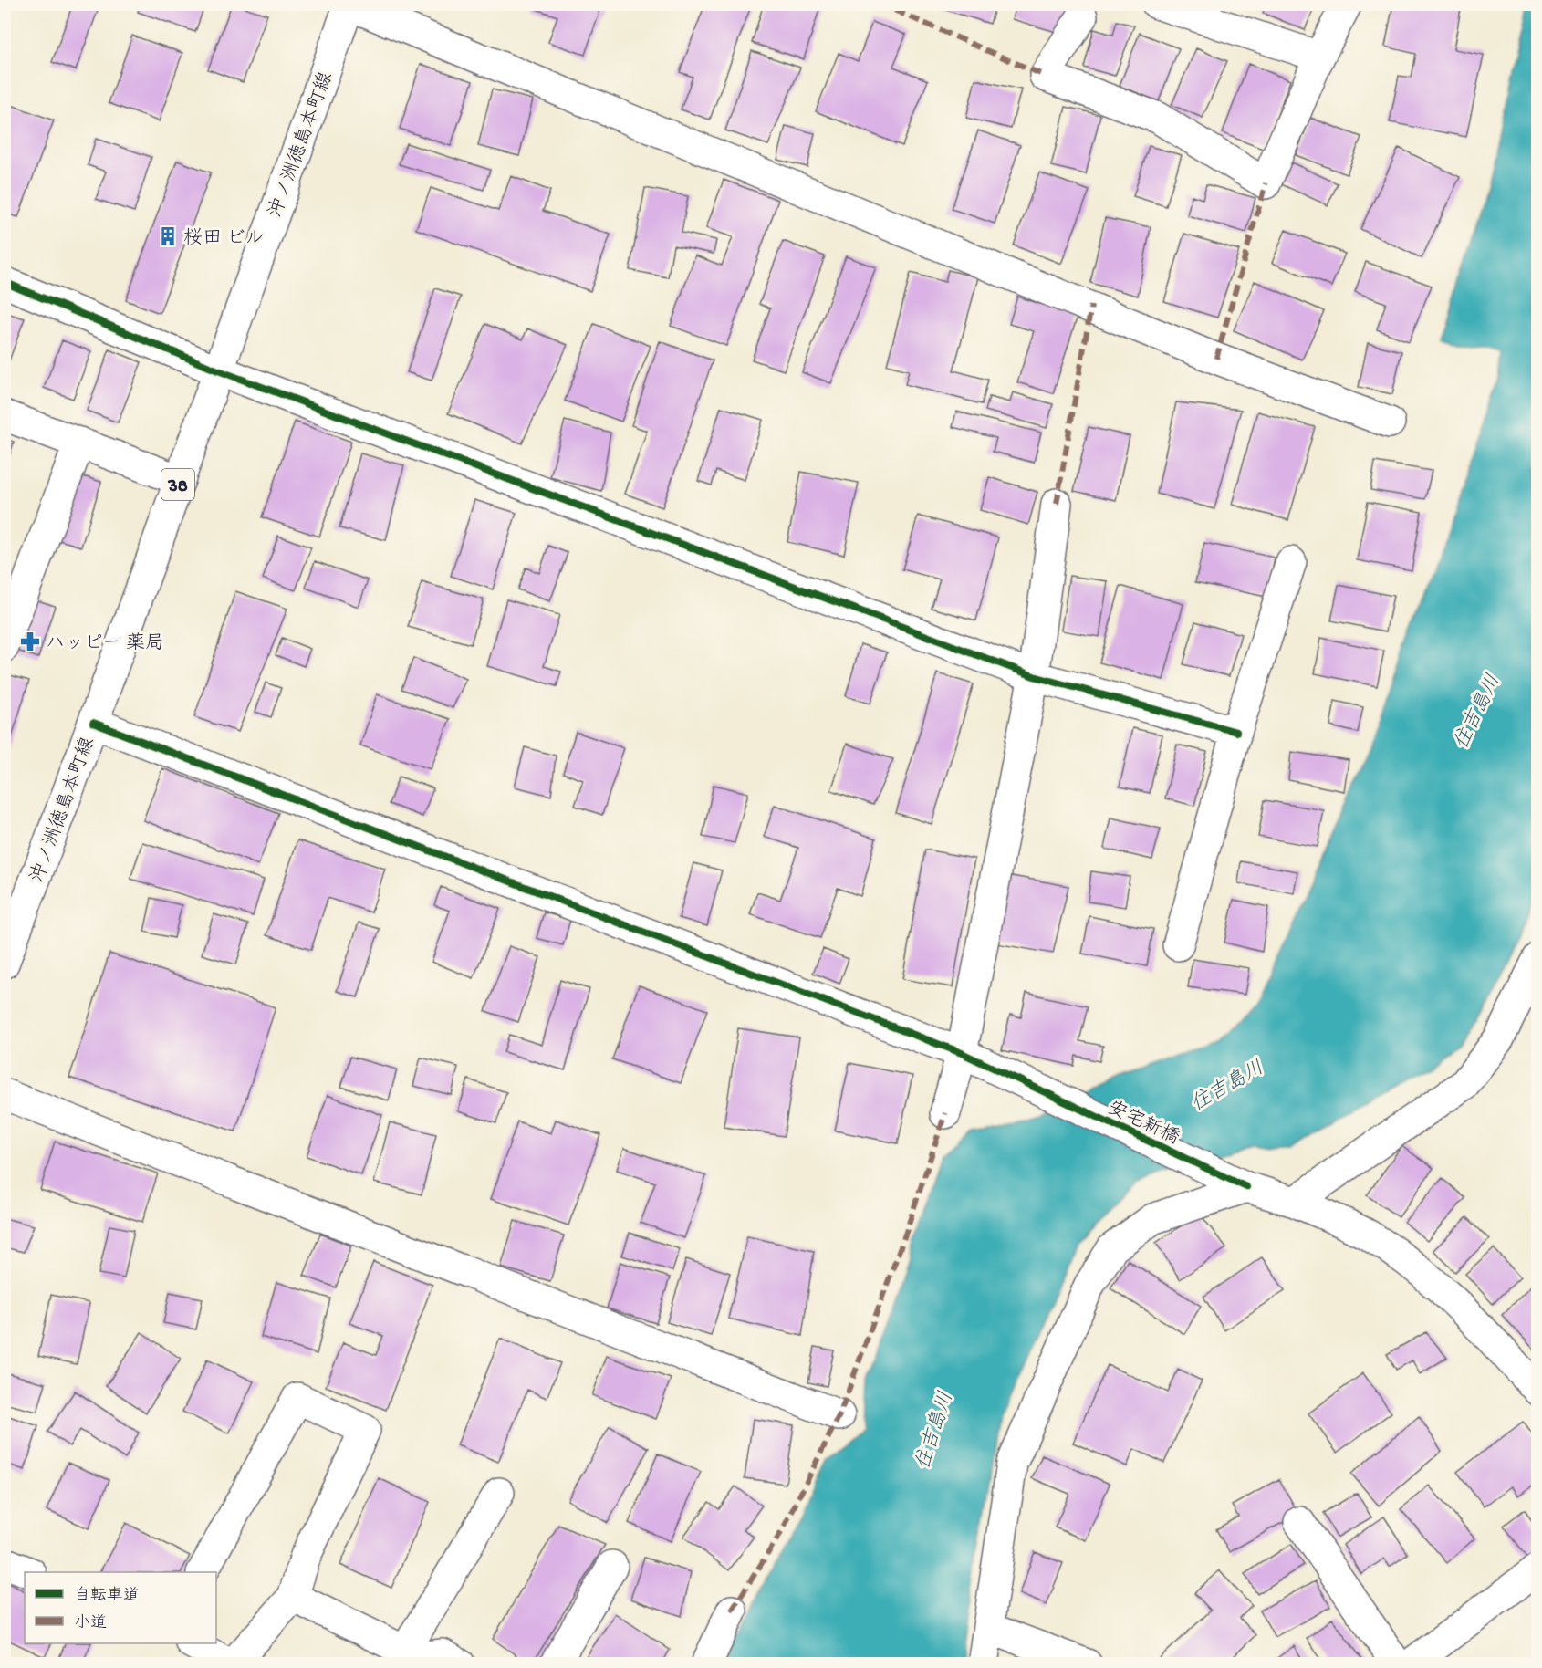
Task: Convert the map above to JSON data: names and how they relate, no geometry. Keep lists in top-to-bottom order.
{
  "streets": {
    "street": ["沖ノ洲徳島本町線", "38", "安宅新橋"]
  },
  "crossings": [
    ["沖ノ洲徳島本町線", "安宅新橋"]
  ],
  "water": ["住吉島川"],
  "places": {
    "building": ["桜田 ビル"],
    "pharmacy": ["ハッピー 薬局"]
  },
  "legend": ["自転車道", "小道"]
}
